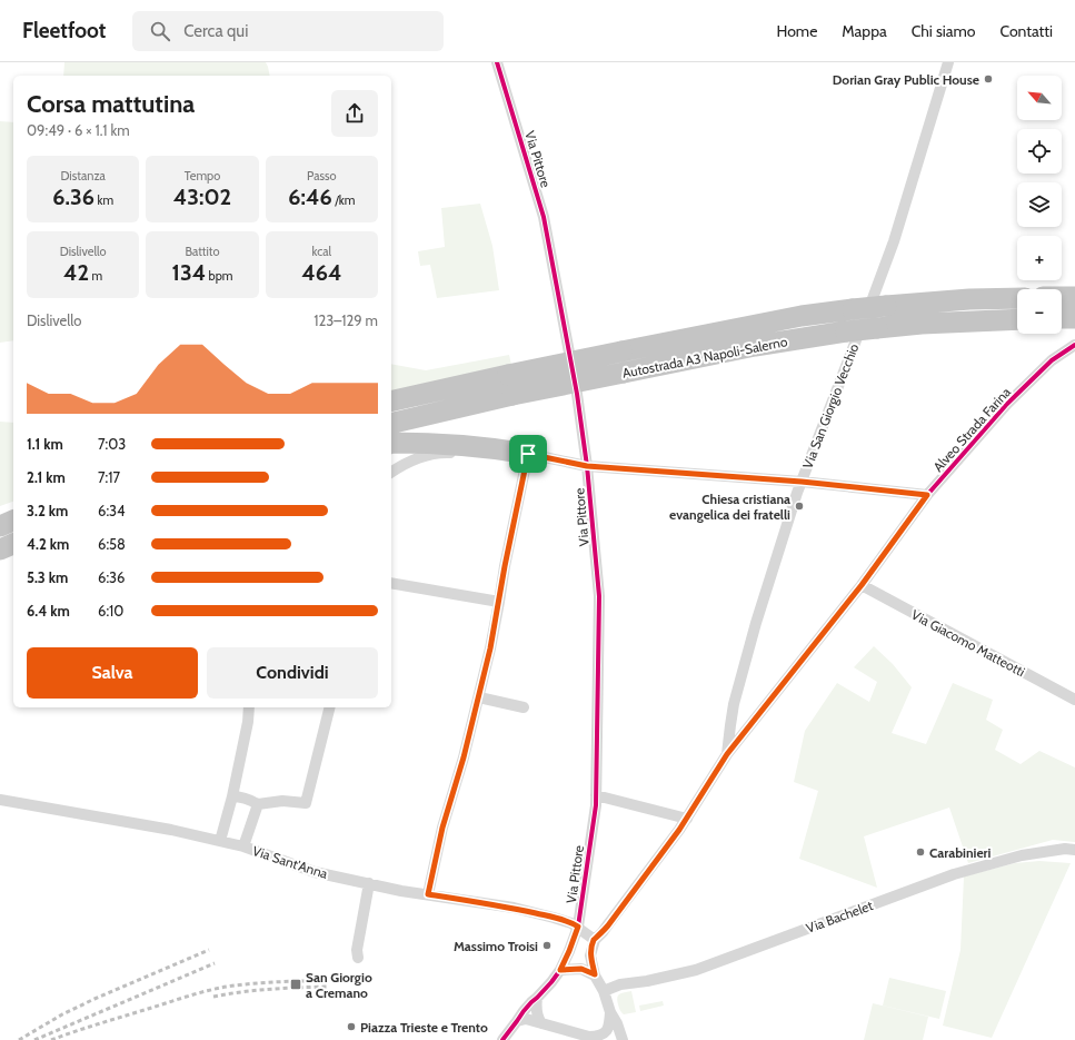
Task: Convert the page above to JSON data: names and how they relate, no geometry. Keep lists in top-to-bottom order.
{
  "streets": {
    "highway": ["Autostrada A3 Napoli-Salerno"],
    "street": [
      "Via Pittore",
      "Via San Giorgio Vecchio",
      "Alveo Strada Farina",
      "Via Giacomo Matteotti",
      "Via Sant'Anna",
      "Via Bachelet"
    ]
  },
  "crossings": [
    ["Via Pittore", "Via Sant'Anna"],
    ["Via Pittore", "Via Bachelet"],
    ["Via San Giorgio Vecchio", "Alveo Strada Farina"],
    ["Alveo Strada Farina", "Via Giacomo Matteotti"],
    ["Alveo Strada Farina", "Via Sant'Anna"]
  ],
  "places": {
    "other": [
      "Dorian Gray Public House",
      "Chiesa cristiana evangelica dei fratelli",
      "Carabinieri",
      "Massimo Troisi",
      "Piazza Trieste e Trento"
    ],
    "transit": ["San Giorgio a Cremano"]
  },
  "north": "top left",
  "page": {
    "header": "Fleetfoot",
    "search": "Cerca qui",
    "nav": [
      "Home",
      "Mappa",
      "Chi siamo",
      "Contatti"
    ],
    "map_buttons": ["+", "−"],
    "heading": ["Corsa mattutina", "09:49 · 6 × 1.1 km"],
    "stats": [
      ["Distanza", "6.36 km"],
      ["Tempo", "43:02"],
      ["Passo", "6:46 /km"],
      ["Dislivello", "42 m"],
      ["Battito", "134 bpm"],
      ["kcal", "464"]
    ],
    "chart": ["Dislivello", "123–129 m"],
    "list": [
      {
        "name": "1.1 km",
        "note": "7:03"
      },
      {
        "name": "2.1 km",
        "note": "7:17"
      },
      {
        "name": "3.2 km",
        "note": "6:34"
      },
      {
        "name": "4.2 km",
        "note": "6:58"
      },
      {
        "name": "5.3 km",
        "note": "6:36"
      },
      {
        "name": "6.4 km",
        "note": "6:10"
      }
    ],
    "buttons": ["Salva", "Condividi"]
  }
}
